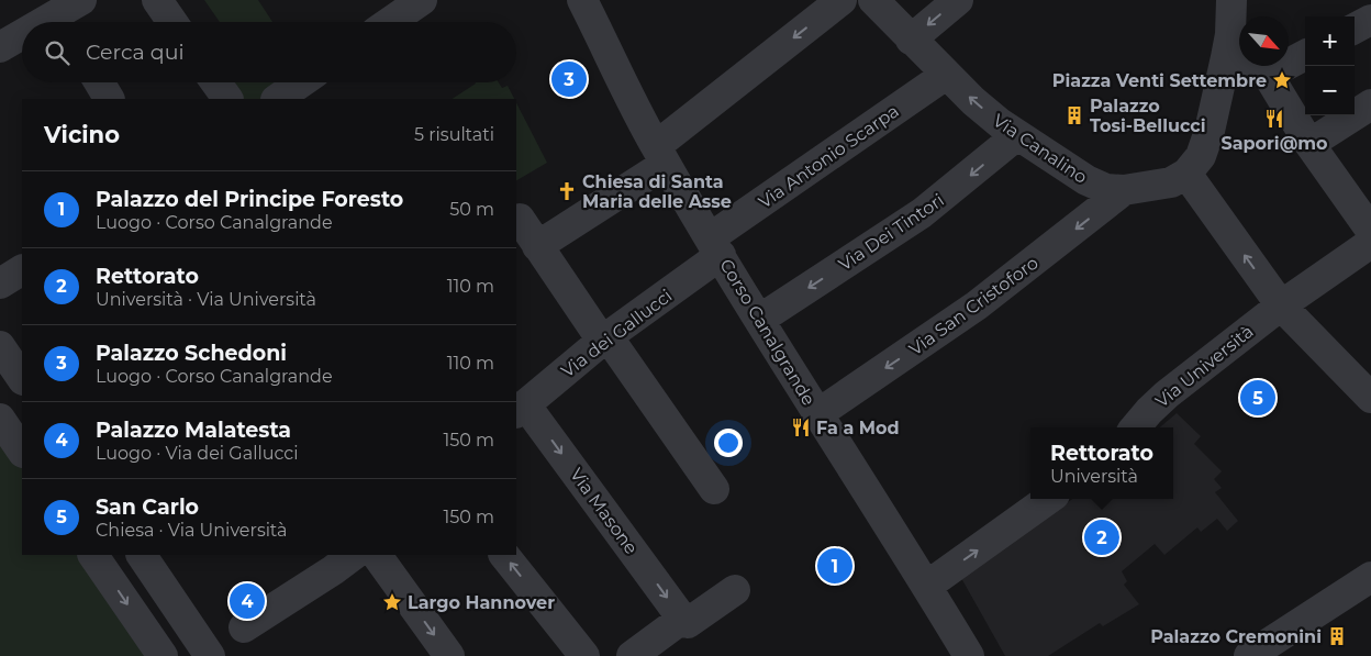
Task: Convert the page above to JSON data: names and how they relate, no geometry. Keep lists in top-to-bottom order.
{
  "streets": {
    "street": [
      "Via Canalino",
      "Via Antonio Scarpa",
      "Via Dei Tintori",
      "Via San Cristoforo",
      "Corso Canalgrande",
      "Via dei Gallucci",
      "Via Università",
      "Via Masone"
    ]
  },
  "crossings": [
    ["Via Canalino", "Via Antonio Scarpa"],
    ["Via Canalino", "Via Dei Tintori"],
    ["Via Canalino", "Via San Cristoforo"],
    ["Via Antonio Scarpa", "Corso Canalgrande"],
    ["Via Antonio Scarpa", "Via dei Gallucci"],
    ["Via Dei Tintori", "Corso Canalgrande"],
    ["Via San Cristoforo", "Corso Canalgrande"],
    ["Corso Canalgrande", "Via dei Gallucci"],
    ["Via dei Gallucci", "Via Masone"]
  ],
  "places": {
    "place": ["Piazza Venti Settembre", "Largo Hannover"],
    "building": ["Palazzo Tosi-Bellucci", "Palazzo Cremonini"],
    "restaurant": ["Sapori@mo", "Fa a Mod"],
    "church": ["Chiesa di Santa Maria delle Asse"]
  },
  "north": "bottom right",
  "page": {
    "map_buttons": ["+", "−"],
    "search": "Cerca qui",
    "pins": [
      "3",
      "5",
      "2",
      "1",
      "4"
    ],
    "heading": ["Vicino", "5 risultati"],
    "list": [
      {
        "mark": "1",
        "name": "Palazzo del Principe Foresto",
        "note": "Luogo · Corso Canalgrande",
        "value": "50 m"
      },
      {
        "mark": "2",
        "name": "Rettorato",
        "note": "Università · Via Università",
        "value": "110 m"
      },
      {
        "mark": "3",
        "name": "Palazzo Schedoni",
        "note": "Luogo · Corso Canalgrande",
        "value": "110 m"
      },
      {
        "mark": "4",
        "name": "Palazzo Malatesta",
        "note": "Luogo · Via dei Gallucci",
        "value": "150 m"
      },
      {
        "mark": "5",
        "name": "San Carlo",
        "note": "Chiesa · Via Università",
        "value": "150 m"
      }
    ],
    "popup": ["Rettorato", "Università"]
  }
}
